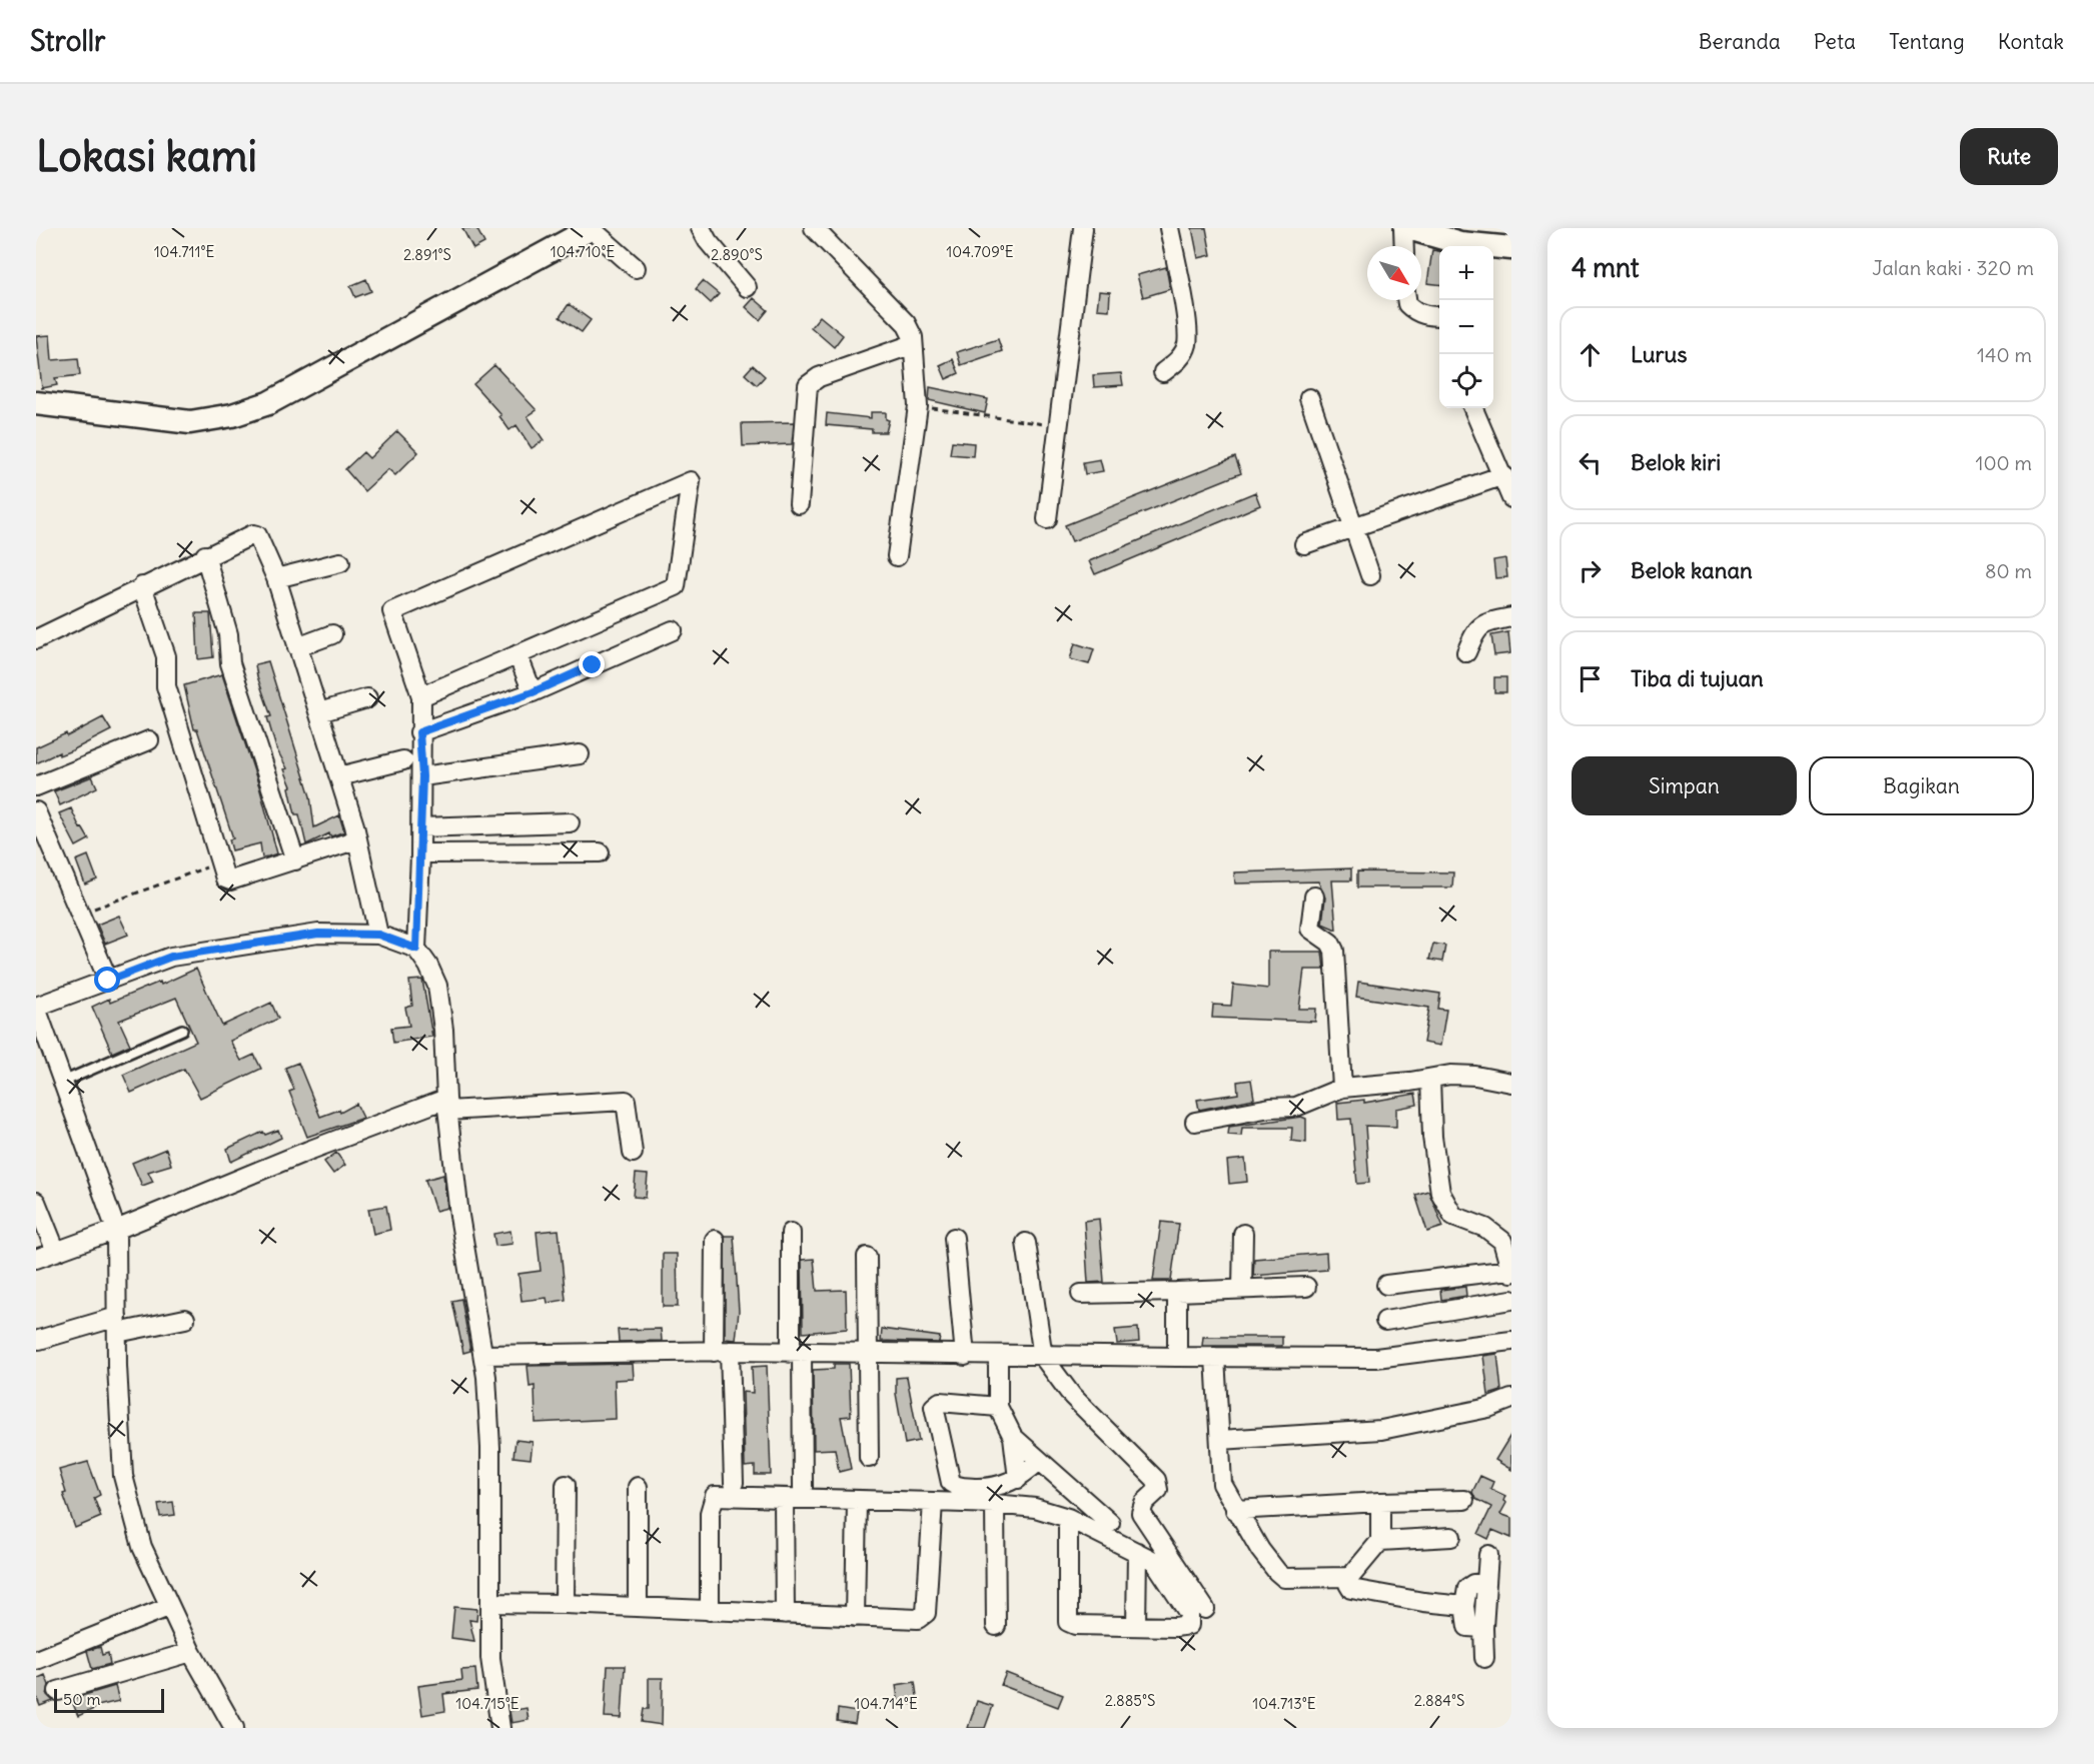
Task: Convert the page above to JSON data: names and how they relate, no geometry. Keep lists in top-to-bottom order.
{
  "scale_bar": "50 m",
  "north": "bottom right",
  "page": {
    "header": "Strollr",
    "nav": [
      "Beranda",
      "Peta",
      "Tentang",
      "Kontak"
    ],
    "buttons": [
      "Rute",
      ["Simpan", "Bagikan"]
    ],
    "title": "Lokasi kami",
    "heading": ["4 mnt", "Jalan kaki · 320 m"],
    "map_buttons": ["+", "−"],
    "list": [
      ["Lurus", "140 m"],
      ["Belok kiri", "100 m"],
      ["Belok kanan", "80 m"],
      "Tiba di tujuan"
    ],
    "scale": "50 m"
  },
  "coordinates": [
    "104.711°E",
    "104.710°E",
    "104.709°E",
    "2.891°S",
    "2.890°S",
    "2.885°S",
    "2.884°S",
    "104.715°E",
    "104.714°E",
    "104.713°E"
  ]
}
